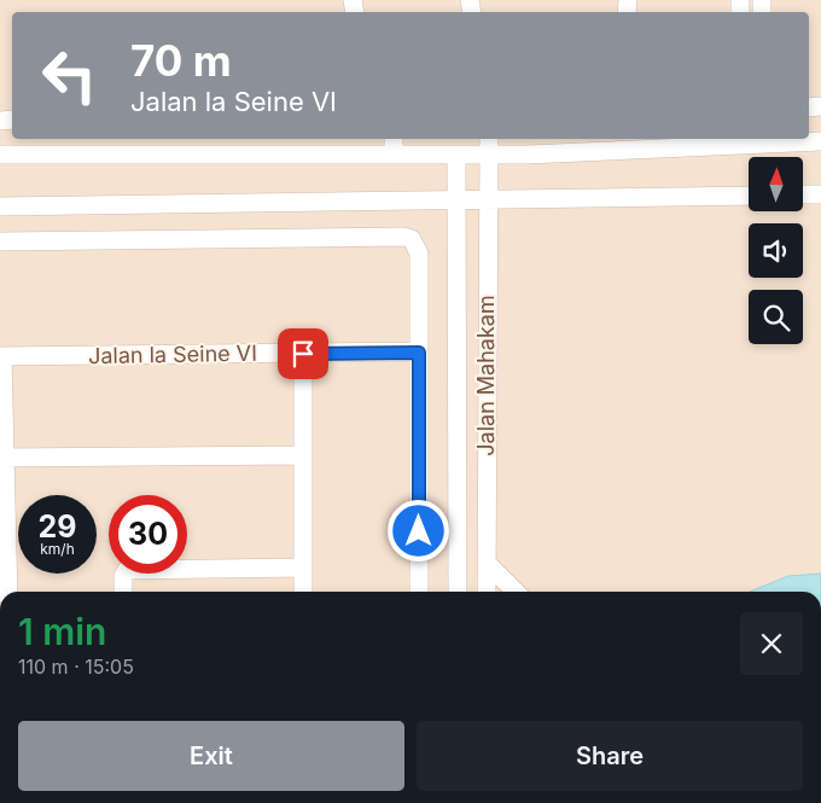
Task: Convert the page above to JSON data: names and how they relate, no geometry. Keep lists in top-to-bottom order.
{
  "streets": {
    "street": ["Jalan la Seine VI", "Jalan Mahakam"]
  },
  "north": "top",
  "page": {
    "turn": ["70 m", "Jalan la Seine VI"],
    "speed": "29 km/h",
    "limit": "30",
    "heading": ["1 min", "110 m · 15:05"],
    "buttons": ["Exit", "Share"]
  }
}
